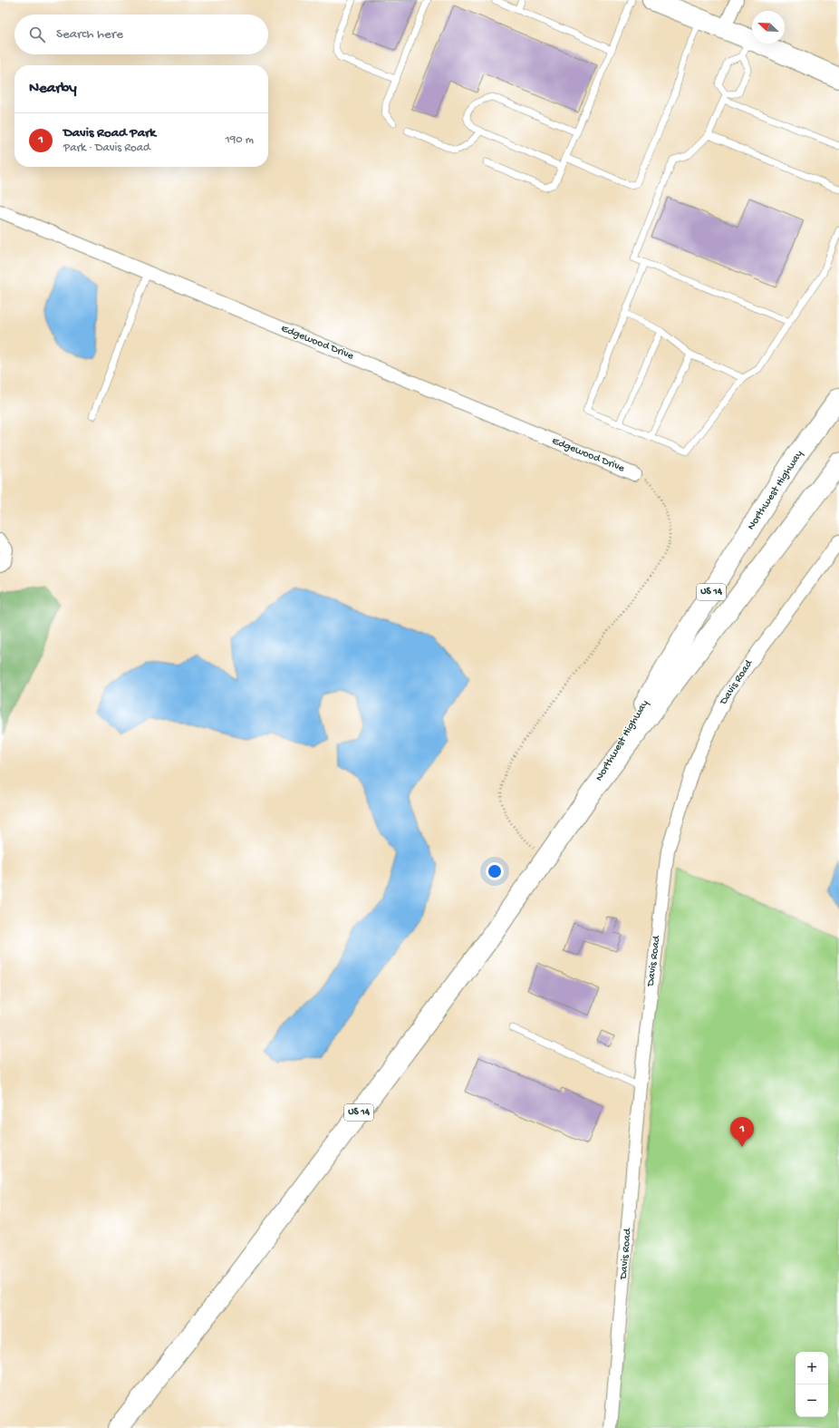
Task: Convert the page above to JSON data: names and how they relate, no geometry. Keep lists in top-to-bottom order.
{
  "streets": {
    "main road": ["Northwest Highway", "US 14"],
    "street": ["Edgewood Drive", "Davis Road"]
  },
  "crossings": [
    ["Northwest Highway", "US 14"]
  ],
  "north": "top left",
  "page": {
    "search": "Search here",
    "heading": "Nearby",
    "list": [
      {
        "mark": "1",
        "name": "Davis Road Park",
        "note": "Park · Davis Road",
        "value": "190 m"
      }
    ],
    "pins": "1",
    "map_buttons": ["+", "−"]
  }
}
